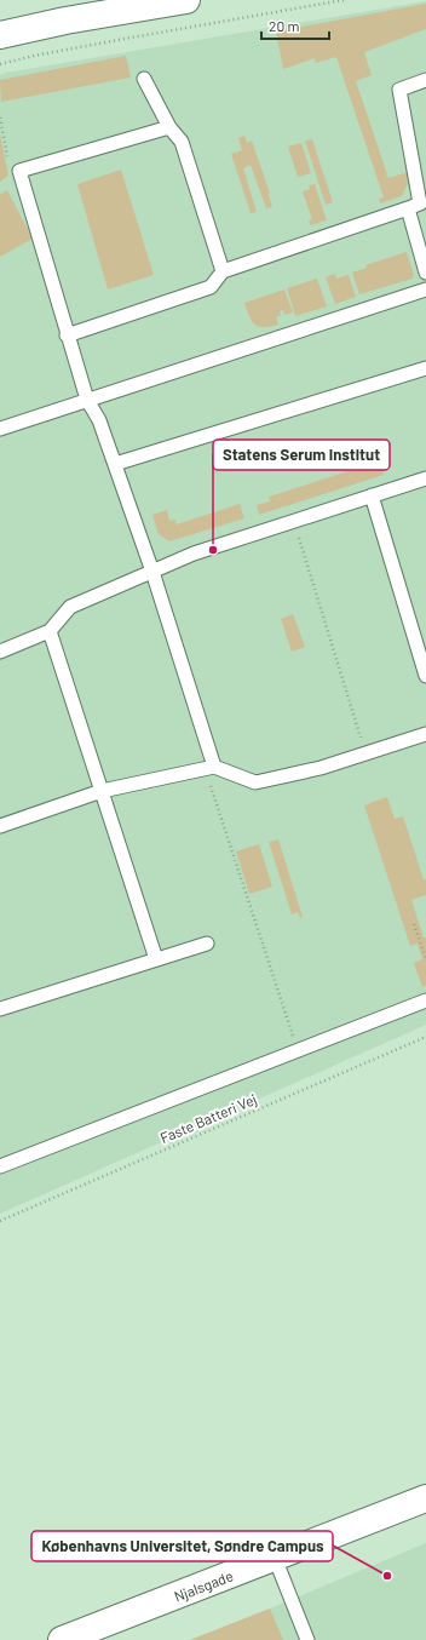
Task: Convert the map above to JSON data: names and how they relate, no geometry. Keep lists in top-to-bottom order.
{
  "streets": {
    "street": ["Njalsgade"],
    "path": ["Faste Batteri Vej"]
  },
  "places": ["Statens Serum Institut", "Københavns Universitet, Søndre Campus"],
  "scale_bar": "20 m"
}
